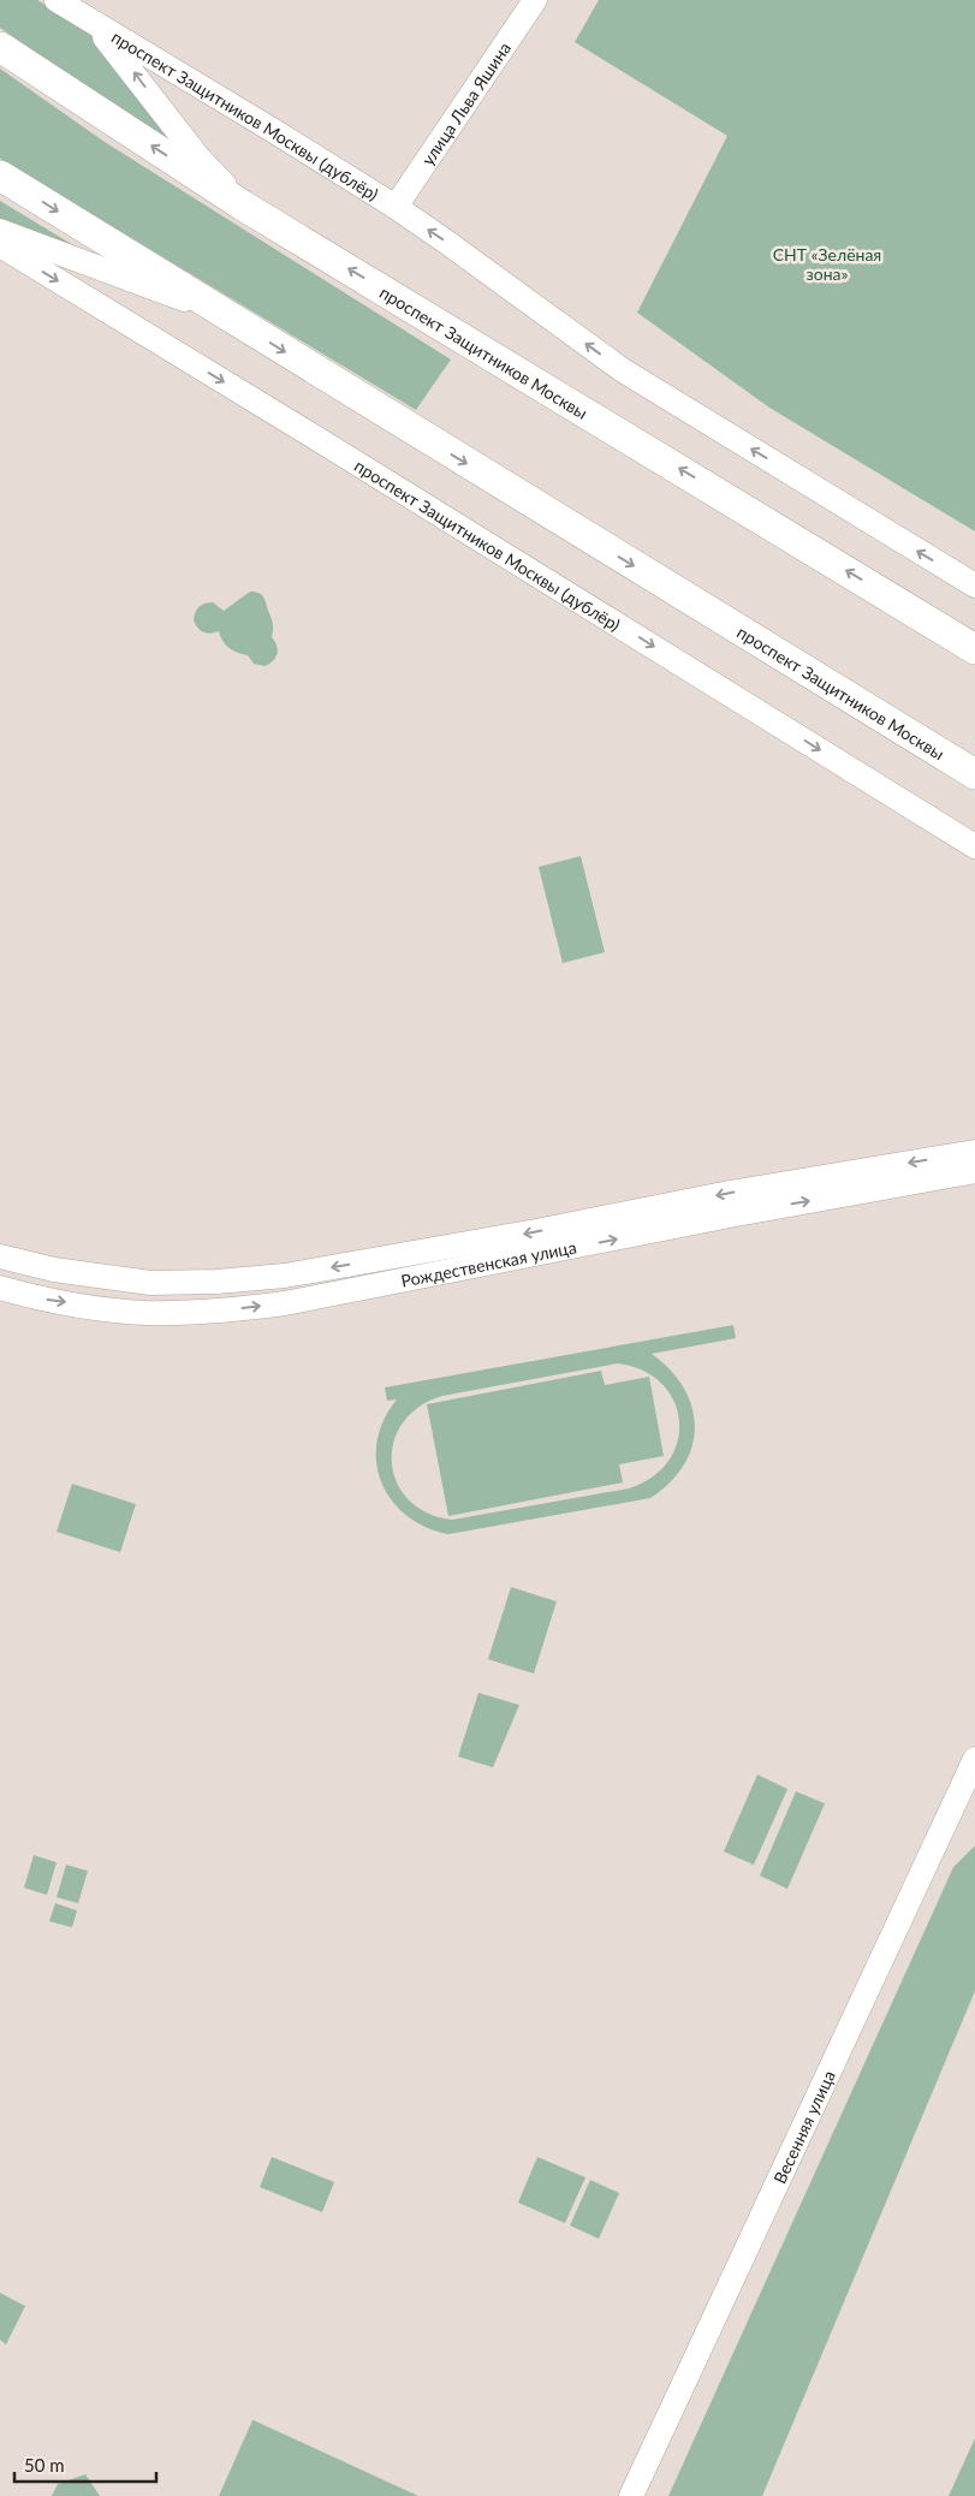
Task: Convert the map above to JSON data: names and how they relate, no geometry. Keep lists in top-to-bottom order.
{
  "streets": {
    "main road": ["проспект Защитников Москвы"],
    "street": [
      "улица Льва Яшина",
      "проспект Защитников Москвы (дублёр)",
      "Рождественская улица",
      "Весенняя улица"
    ]
  },
  "crossings": [
    ["улица Льва Яшина", "проспект Защитников Москвы (дублёр)"]
  ],
  "parks": ["СНТ «Зелёная зона»"],
  "scale_bar": "50 m"
}
